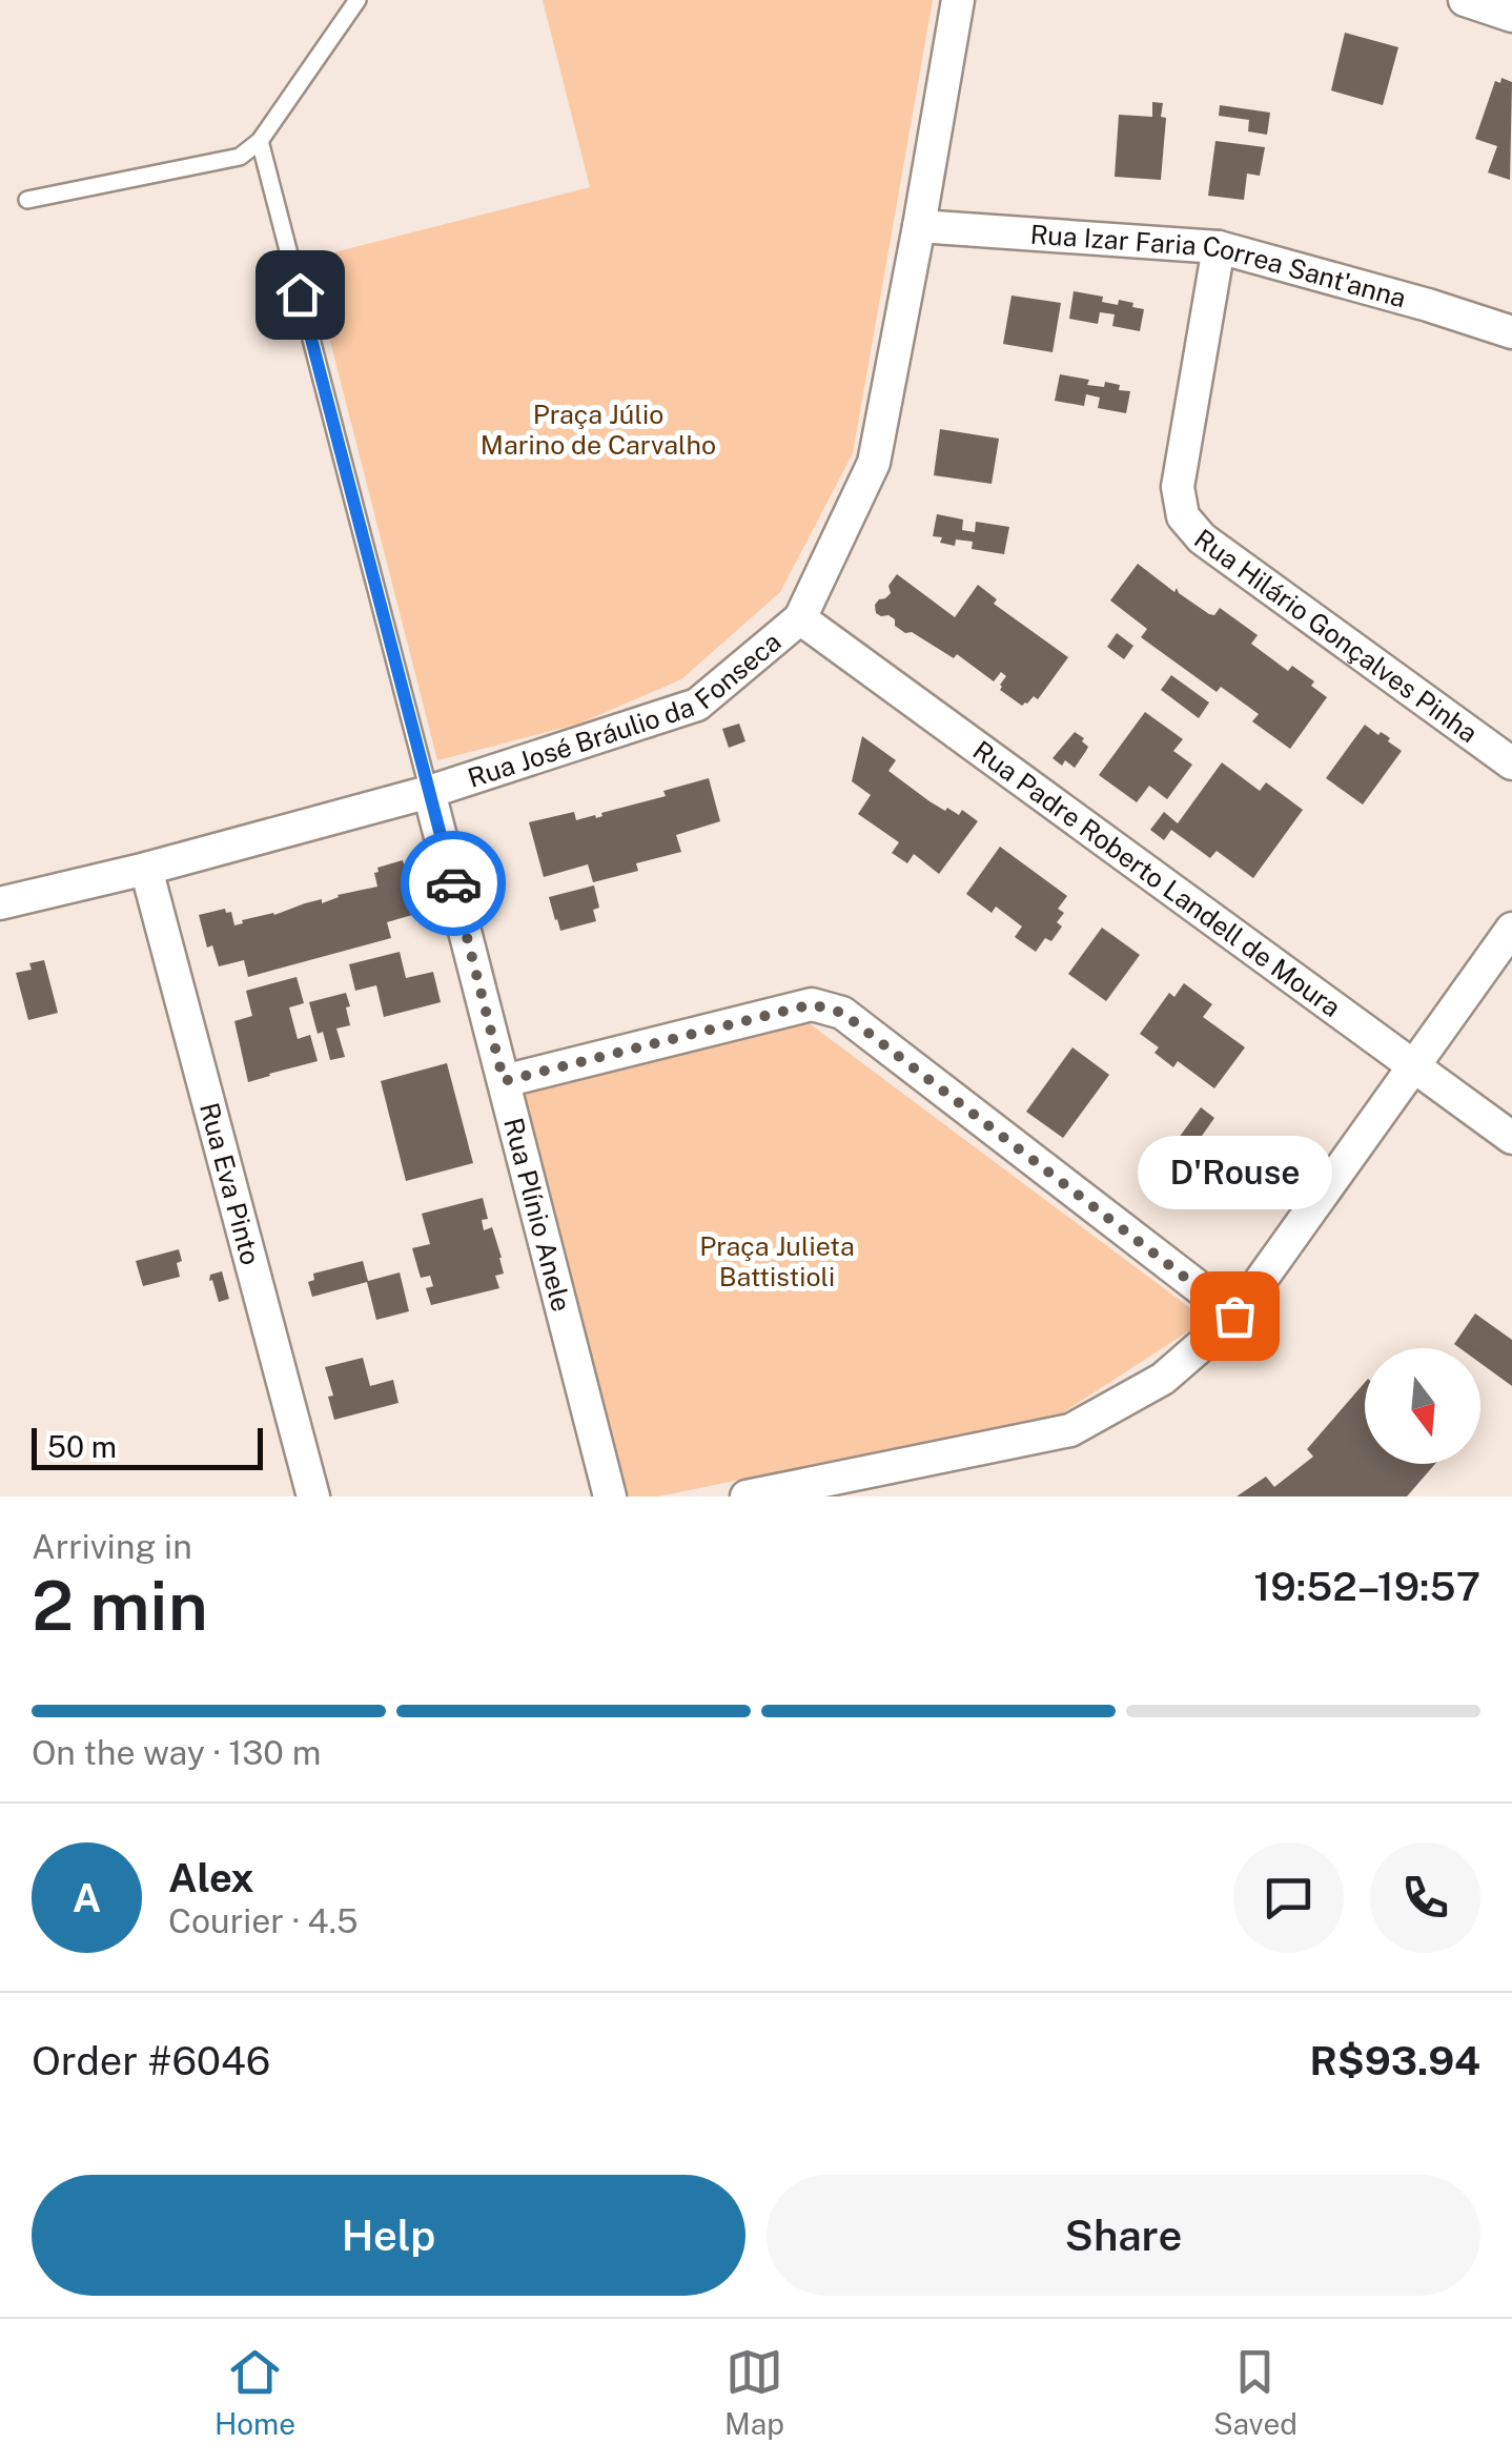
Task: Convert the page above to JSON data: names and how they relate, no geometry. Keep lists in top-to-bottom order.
{
  "streets": {
    "street": [
      "Rua Izar Faria Correa Sant'anna",
      "Rua Hilário Gonçalves Pinha",
      "Rua José Bráulio da Fonseca",
      "Rua Padre Roberto Landell de Moura",
      "Rua Eva Pinto",
      "Rua Plínio Anele"
    ]
  },
  "crossings": [
    ["Rua Izar Faria Correa Sant'anna", "Rua Hilário Gonçalves Pinha"],
    ["Rua Izar Faria Correa Sant'anna", "Rua José Bráulio da Fonseca"],
    ["Rua José Bráulio da Fonseca", "Rua Padre Roberto Landell de Moura"],
    ["Rua José Bráulio da Fonseca", "Rua Eva Pinto"],
    ["Rua José Bráulio da Fonseca", "Rua Plínio Anele"]
  ],
  "parks": ["Praça Júlio Marino de Carvalho", "Praça Julieta Battistioli"],
  "places": ["D'Rouse"],
  "scale_bar": "50 m",
  "north": "bottom",
  "page": {
    "bubble": "D'Rouse",
    "scale": "50 m",
    "heading": ["2 min", "Arriving in", "19:52–19:57"],
    "panel": [
      "Alex",
      "Courier · 4.5",
      "Order #6046",
      "R$93.94"
    ],
    "bar": "On the way · 130 m",
    "round": "A",
    "buttons": ["Help", "Share"],
    "tabs": ["Home", "Map", "Saved"]
  }
}
